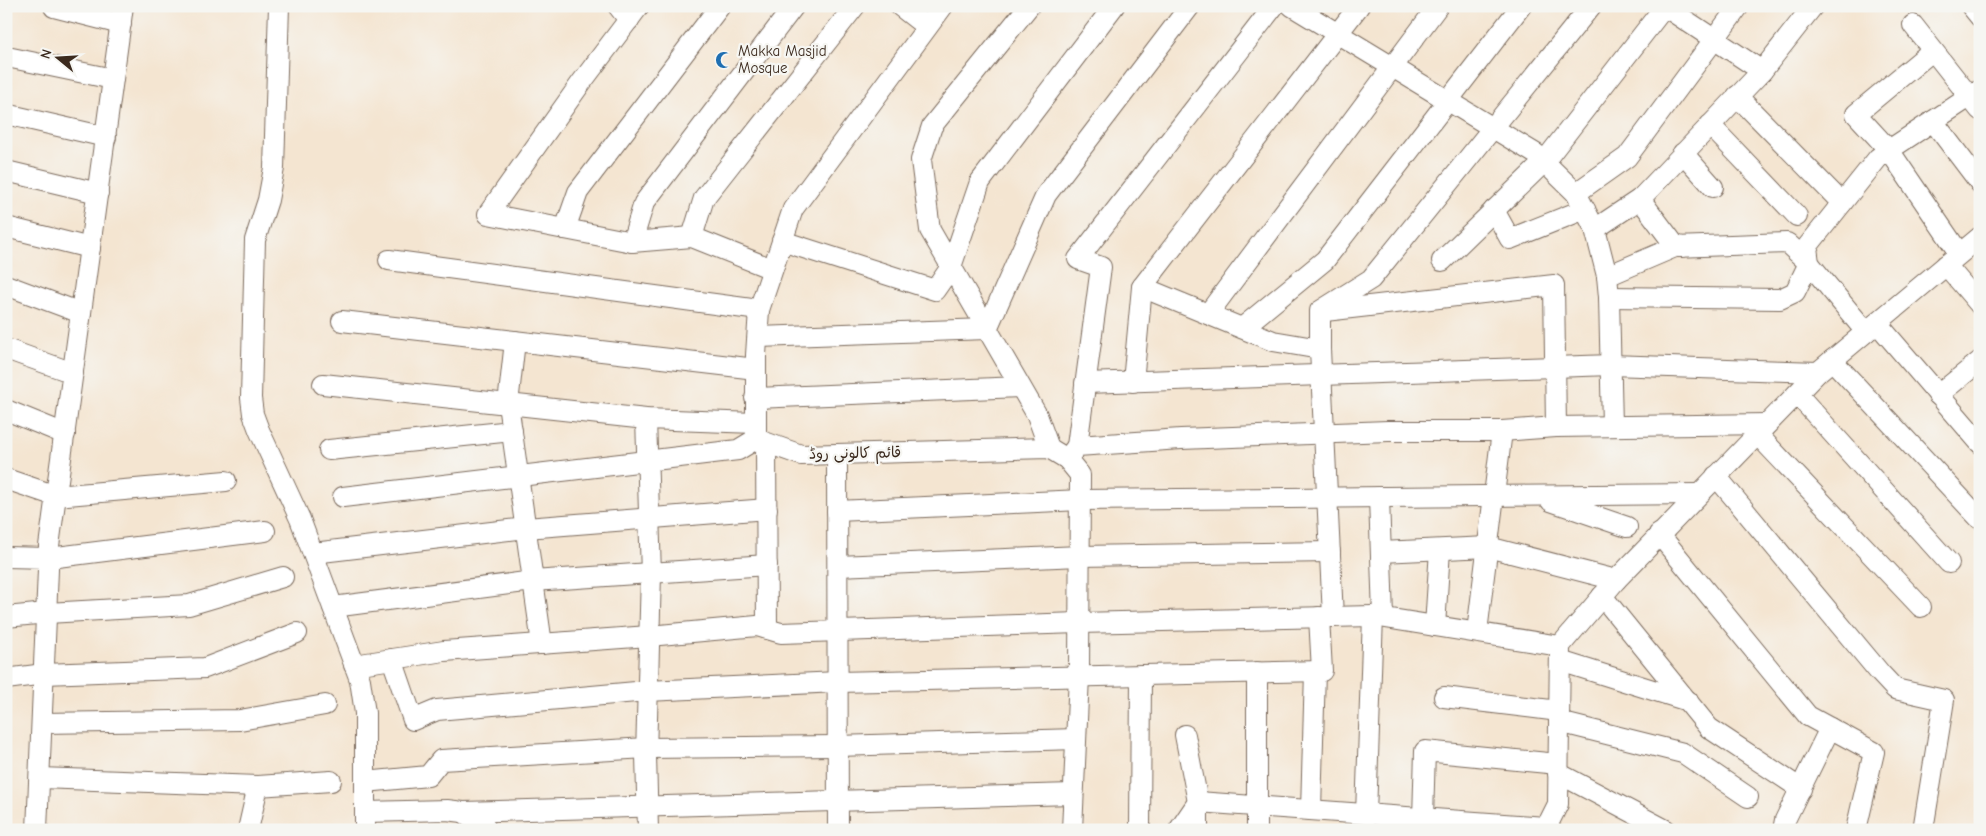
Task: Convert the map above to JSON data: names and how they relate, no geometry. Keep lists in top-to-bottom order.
{
  "streets": {
    "street": ["قائم کالونی روڈ"]
  },
  "places": {
    "mosque": ["Makka Masjid Mosque"]
  },
  "north": "left"
}
